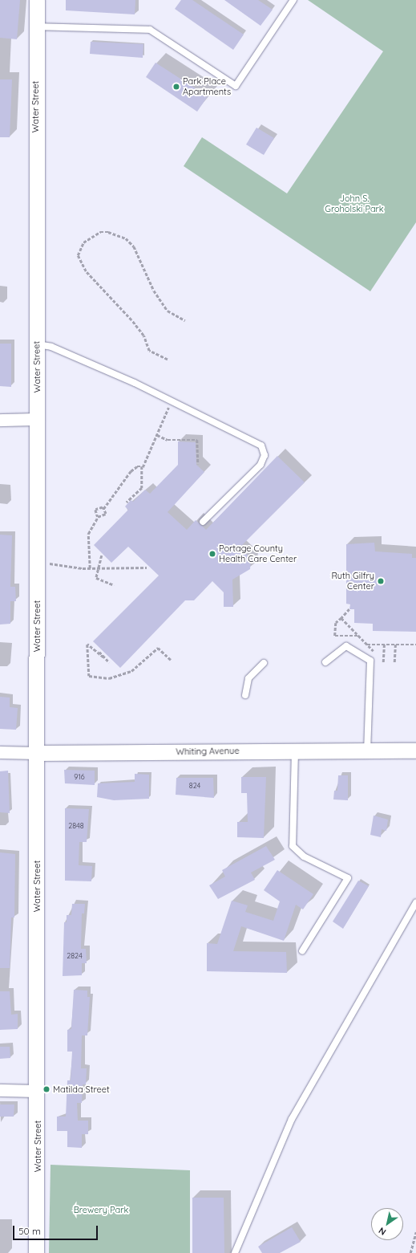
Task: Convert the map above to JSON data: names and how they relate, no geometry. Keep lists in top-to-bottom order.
{
  "streets": {
    "street": ["Water Street", "Whiting Avenue"]
  },
  "crossings": [
    ["Water Street", "Whiting Avenue"]
  ],
  "parks": ["John S. Groholski Park", "Brewery Park"],
  "places": [
    "Park Place Apartments",
    "Portage County Health Care Center",
    "Ruth Gilfry Center",
    "Matilda Street"
  ],
  "house_numbers": [
    "916",
    "824",
    "2848",
    "2824"
  ],
  "scale_bar": "50 m",
  "north": "bottom left"
}
